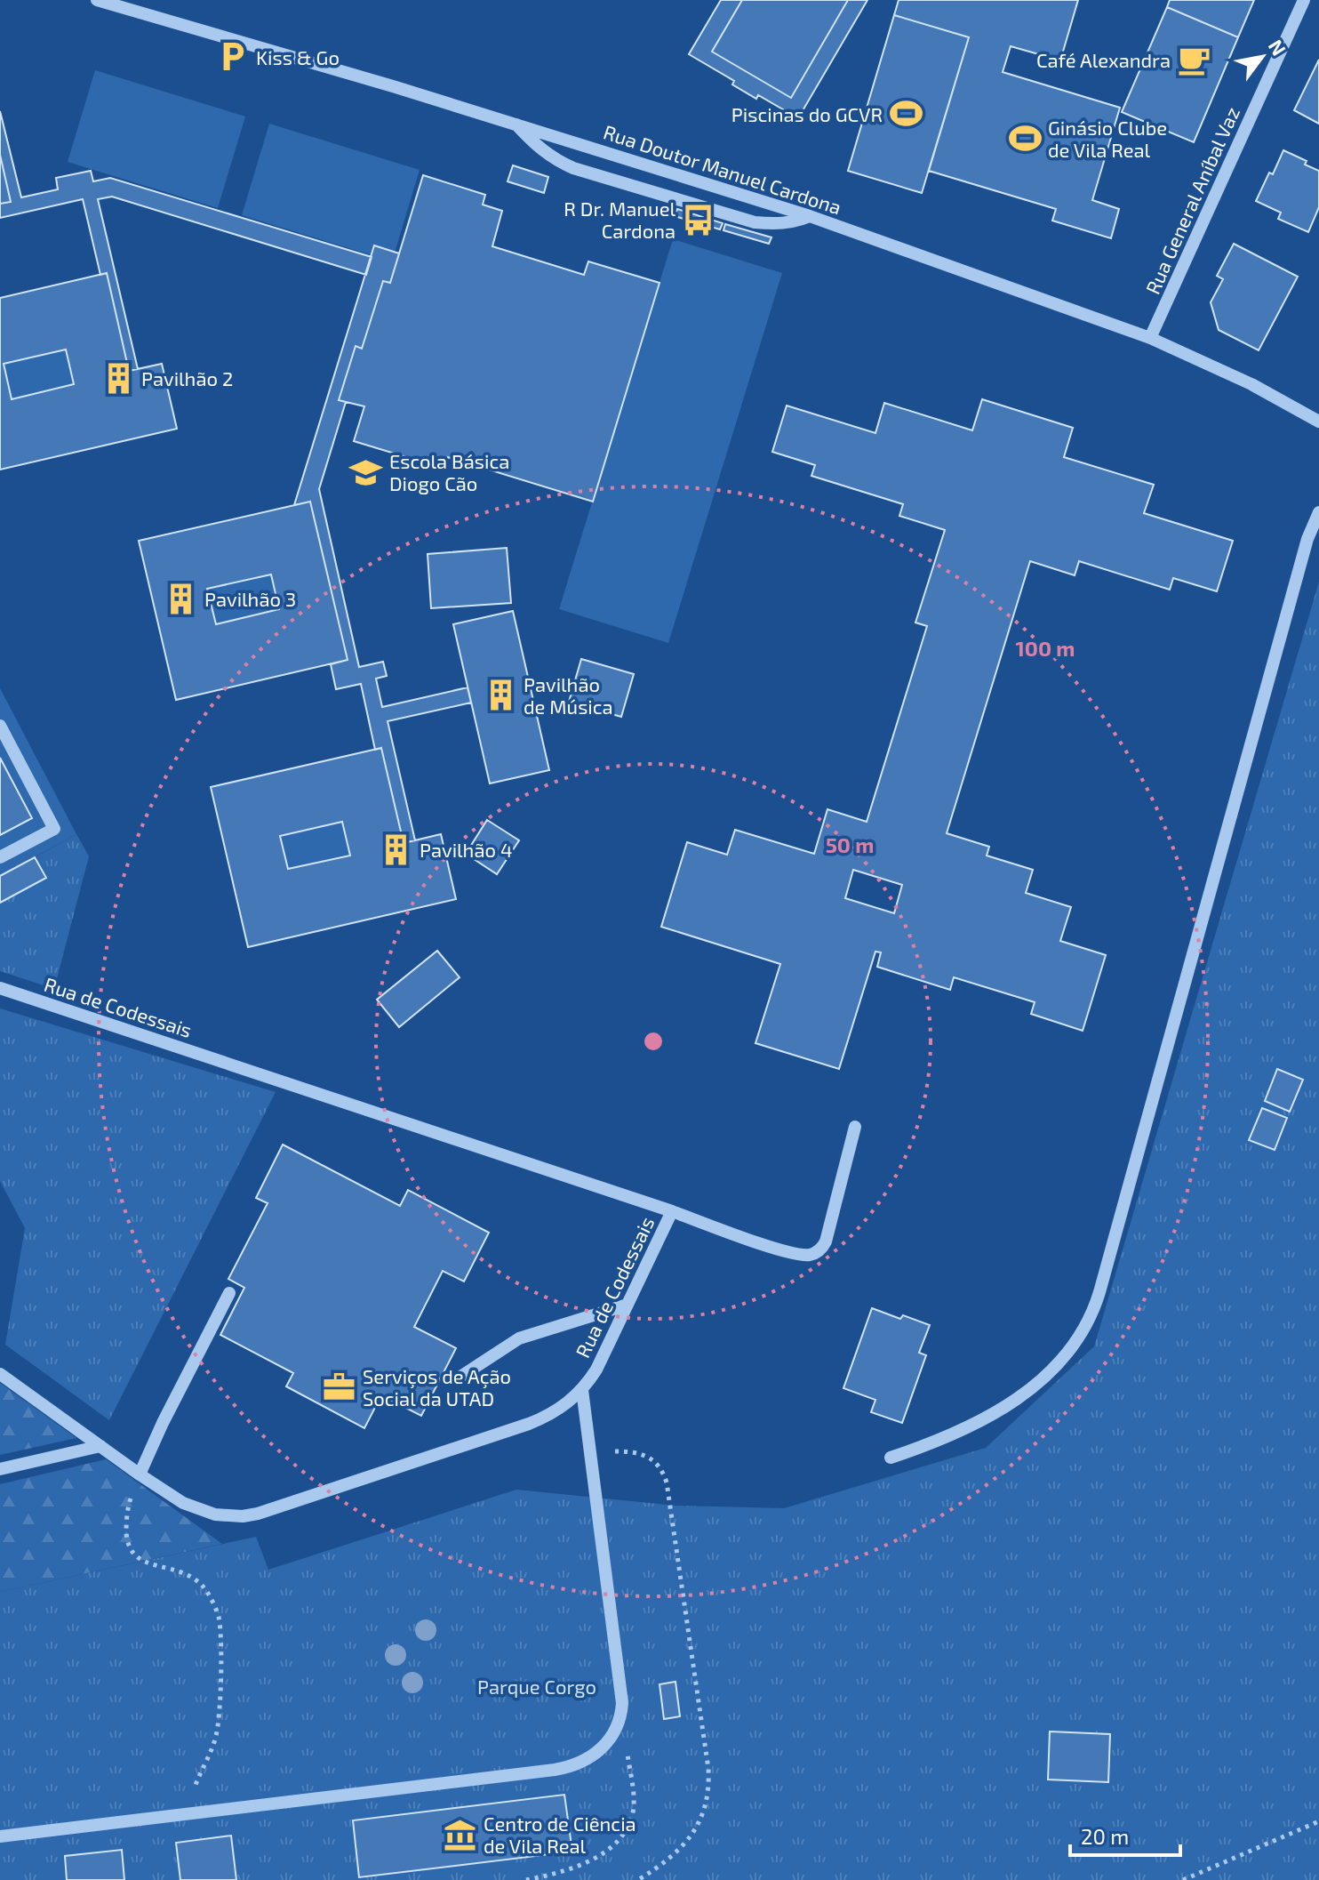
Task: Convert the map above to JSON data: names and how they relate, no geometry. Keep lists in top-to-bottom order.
{
  "streets": {
    "street": ["Rua Doutor Manuel Cardona", "Rua General Aníbal Vaz", "Rua de Codessais"]
  },
  "crossings": [
    ["Rua Doutor Manuel Cardona", "Rua General Aníbal Vaz"]
  ],
  "parks": ["Parque Corgo"],
  "places": {
    "parking": ["Kiss & Go"],
    "cafe": ["Café Alexandra"],
    "sports": ["Piscinas do GCVR", "Ginásio Clube de Vila Real"],
    "bus stop": ["R Dr. Manuel Cardona"],
    "building": [
      "Pavilhão 2",
      "Pavilhão 3",
      "Pavilhão de Música",
      "Pavilhão 4"
    ],
    "school or university": ["Escola Básica Diogo Cão"],
    "office": ["Serviços de Ação Social da UTAD"],
    "museum": ["Centro de Ciência de Vila Real"]
  },
  "scale_bar": "20 m",
  "north": "top right",
  "rings": ["100 m", "50 m"]
}
